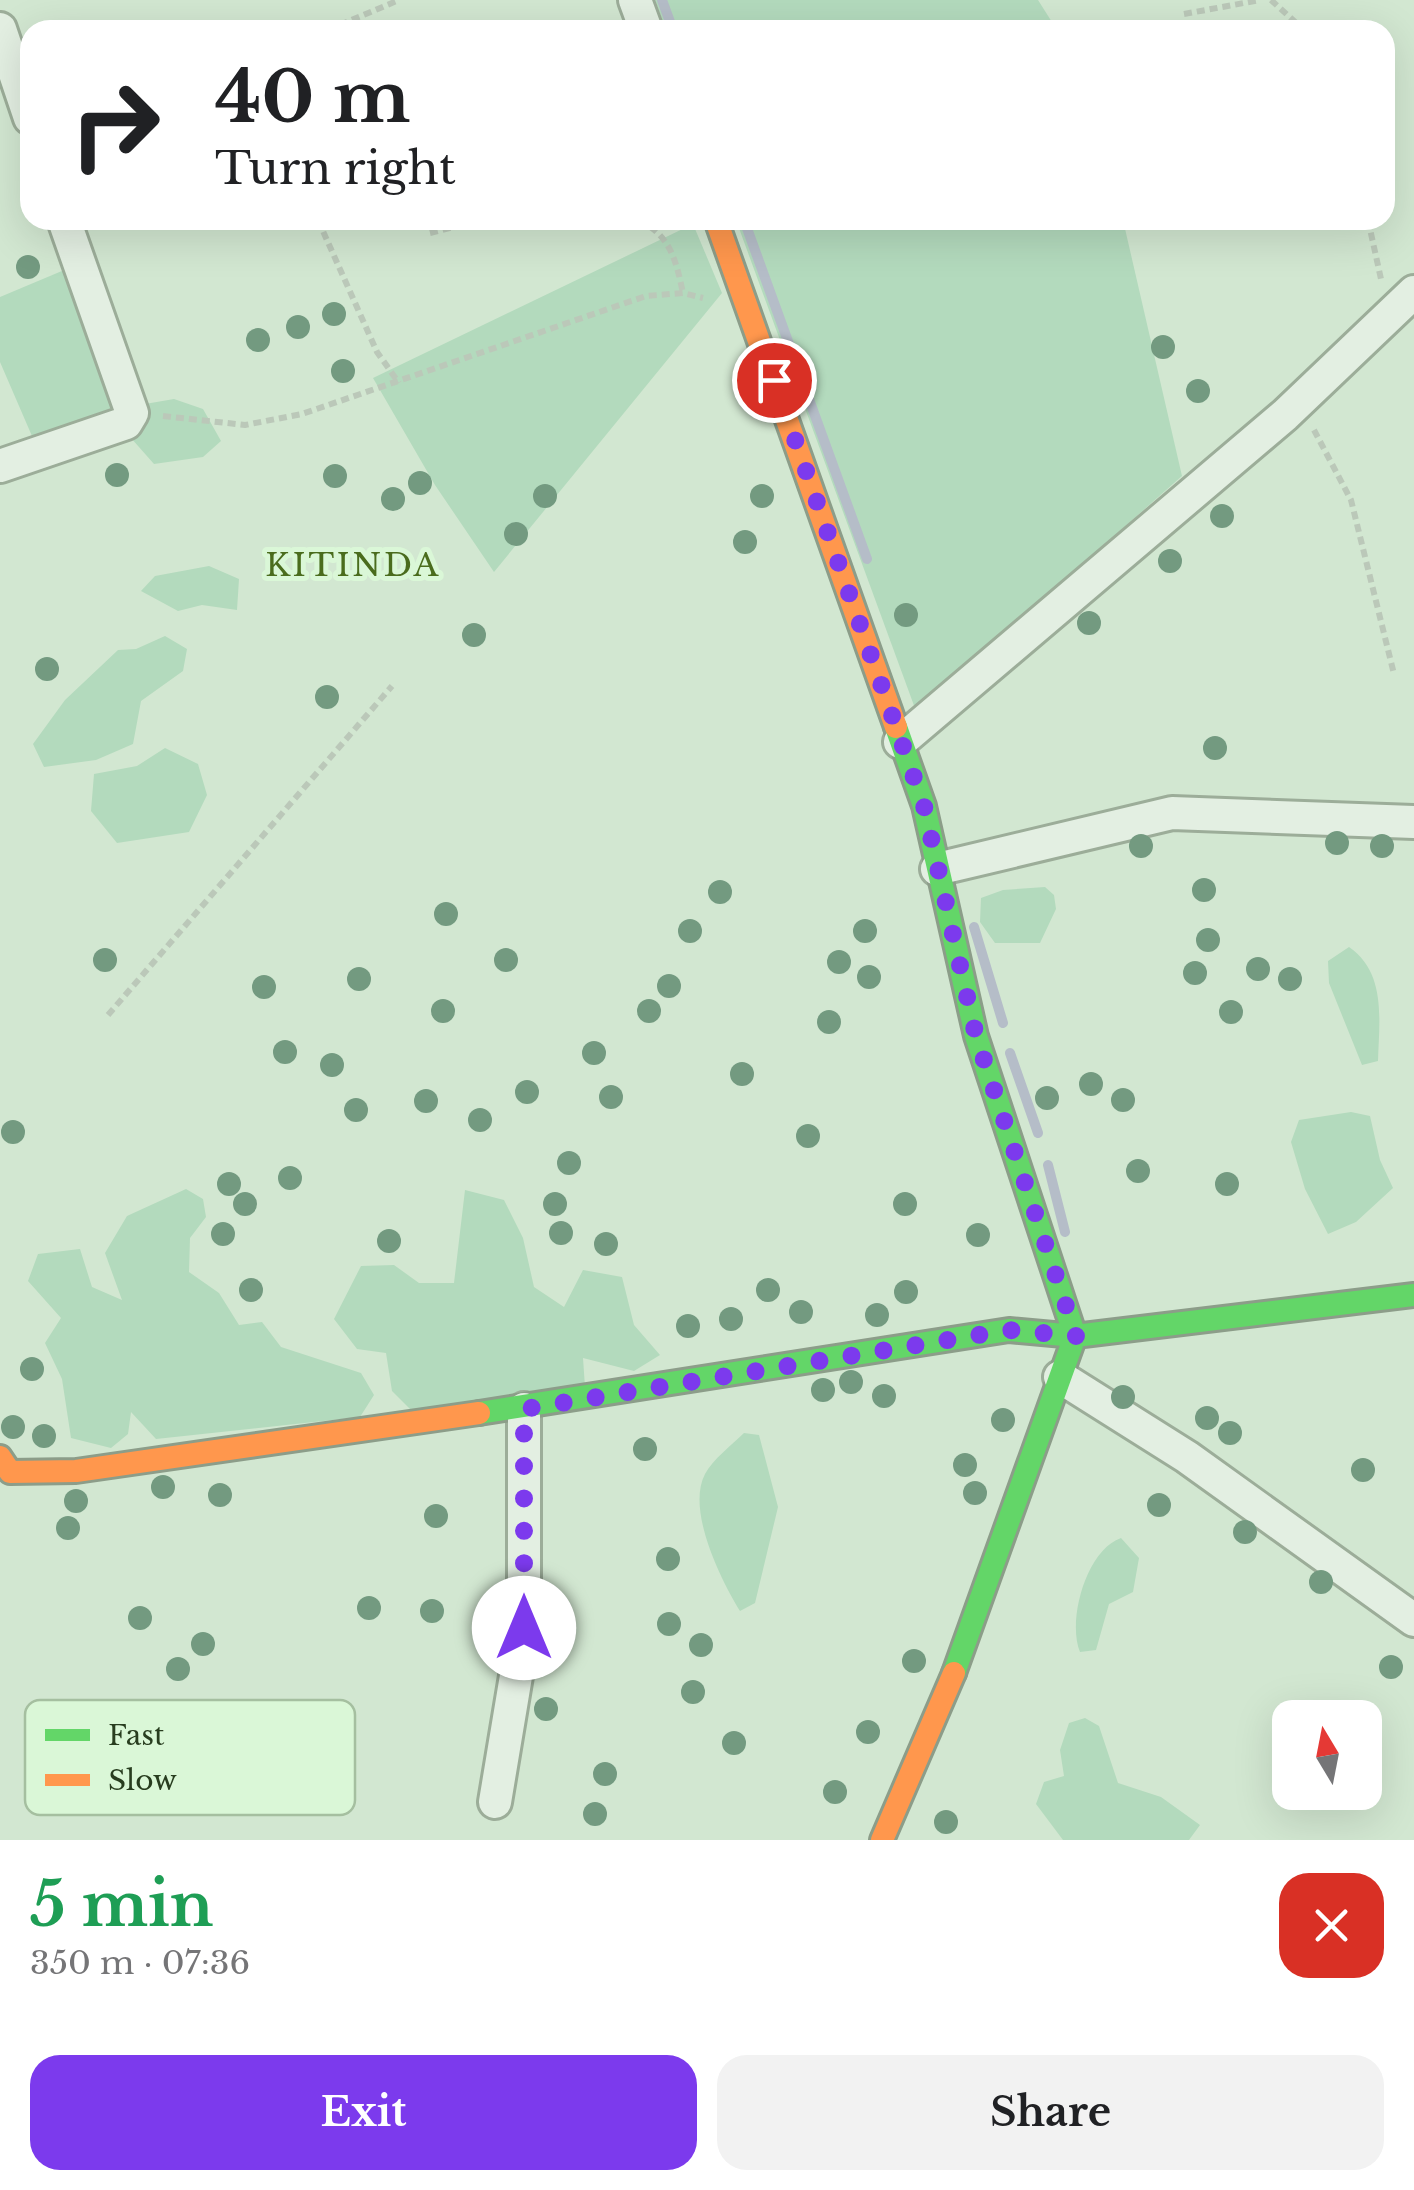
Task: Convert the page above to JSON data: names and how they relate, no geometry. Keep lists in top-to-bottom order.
{
  "districts": ["KITINDA"],
  "legend": ["Fast", "Slow"],
  "north": "top",
  "page": {
    "turn": ["40 m", "Turn right"],
    "heading": ["5 min", "350 m · 07:36"],
    "buttons": ["Exit", "Share"]
  }
}
